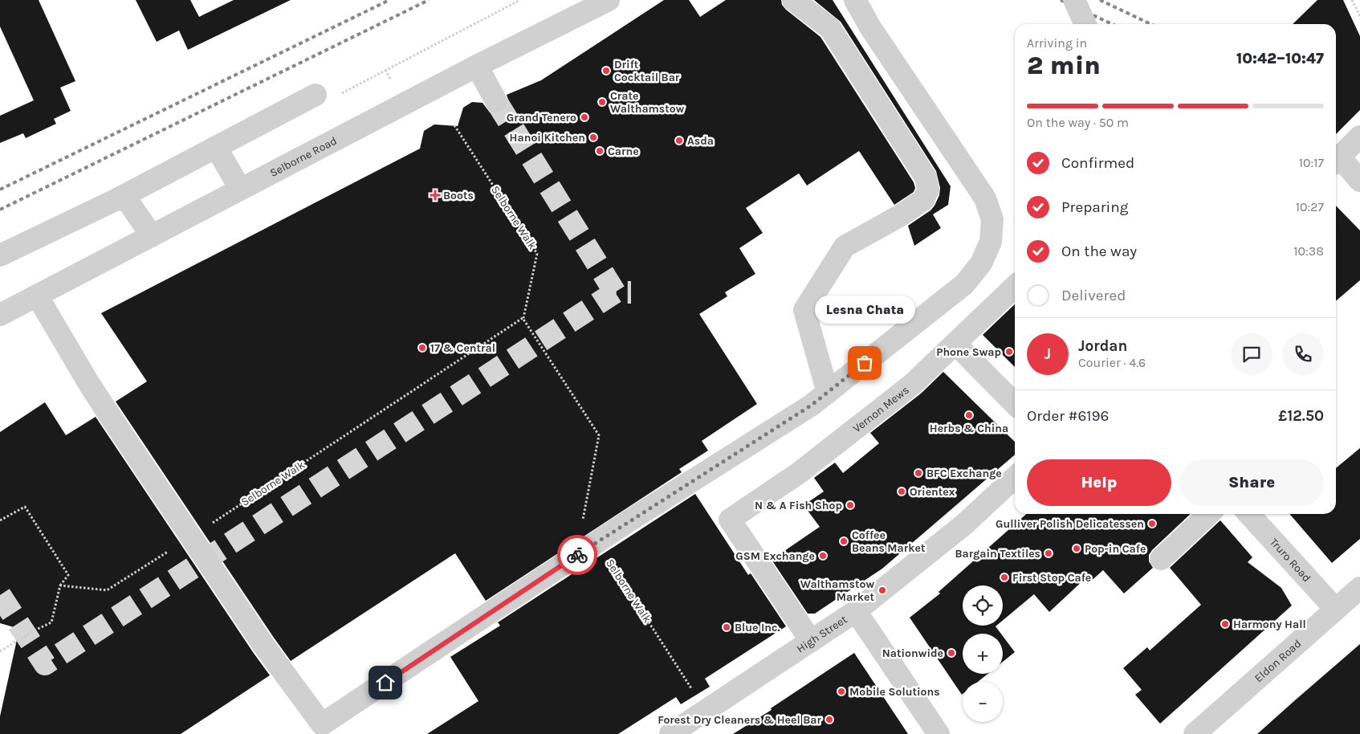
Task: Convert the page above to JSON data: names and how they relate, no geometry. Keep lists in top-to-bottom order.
{
  "streets": {
    "street": [
      "Selborne Road",
      "Vernon Mews",
      "Truro Road",
      "High Street",
      "Eldon Road"
    ],
    "path": ["Selborne Walk"]
  },
  "crossings": [
    ["Selborne Walk", "High Street"],
    ["Vernon Mews", "High Street"],
    ["Truro Road", "Eldon Road"]
  ],
  "places": {
    "other": [
      "Drift Cocktail Bar",
      "Crate Walthamstow",
      "Grand Tenero",
      "Hanoi Kitchen",
      "Asda",
      "Carne",
      "17 & Central",
      "Phone Swap",
      "Lesna Chata",
      "Herbs & China",
      "BFC Exchange",
      "Orientex",
      "N & A Fish Shop",
      "Gulliver Polish Delicatessen",
      "Coffee Beans Market",
      "Pop-in Cafe",
      "Bargain Textiles",
      "GSM Exchange",
      "First Stop Cafe",
      "Walthamstow Market",
      "Harmony Hall",
      "Blue Inc.",
      "Nationwide",
      "Mobile Solutions",
      "Forest Dry Cleaners & Heel Bar"
    ],
    "health": ["Boots"]
  },
  "page": {
    "heading": ["2 min", "Arriving in", "10:42–10:47"],
    "panel": [
      "Jordan",
      "Courier · 4.6",
      "Order #6196",
      "£12.50"
    ],
    "bar": "On the way · 50 m",
    "list": [
      ["Confirmed", "10:17"],
      ["Preparing", "10:27"],
      ["On the way", "10:38"],
      "Delivered"
    ],
    "bubble": "Lesna Chata",
    "round": "J",
    "buttons": ["Help", "Share"],
    "map_buttons": ["+", "−"]
  }
}
